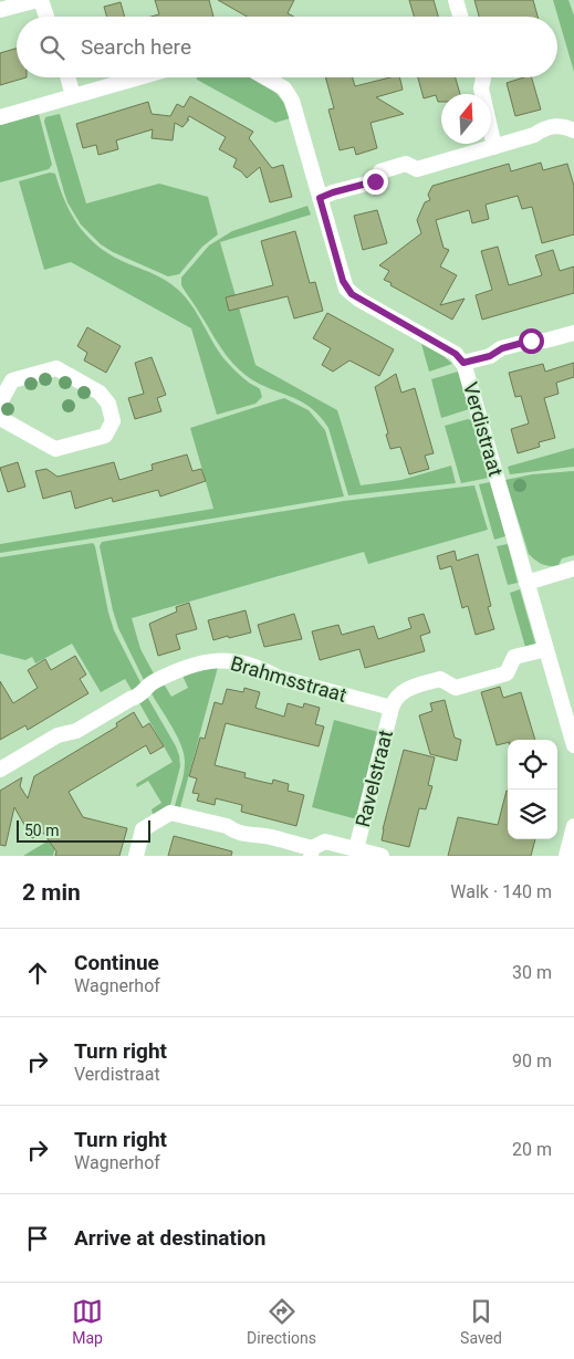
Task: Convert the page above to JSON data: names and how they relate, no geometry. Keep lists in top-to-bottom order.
{
  "streets": {
    "street": ["Verdistraat", "Brahmsstraat", "Ravelstraat"]
  },
  "crossings": [
    ["Brahmsstraat", "Ravelstraat"]
  ],
  "scale_bar": "50 m",
  "north": "top",
  "page": {
    "search": "Search here",
    "scale": "50 m",
    "heading": ["2 min", "Walk · 140 m"],
    "list": [
      ["Continue", "Wagnerhof", "30 m"],
      ["Turn right", "Verdistraat", "90 m"],
      ["Turn right", "Wagnerhof", "20 m"],
      "Arrive at destination"
    ],
    "nav": ["Map", "Directions", "Saved"]
  }
}
